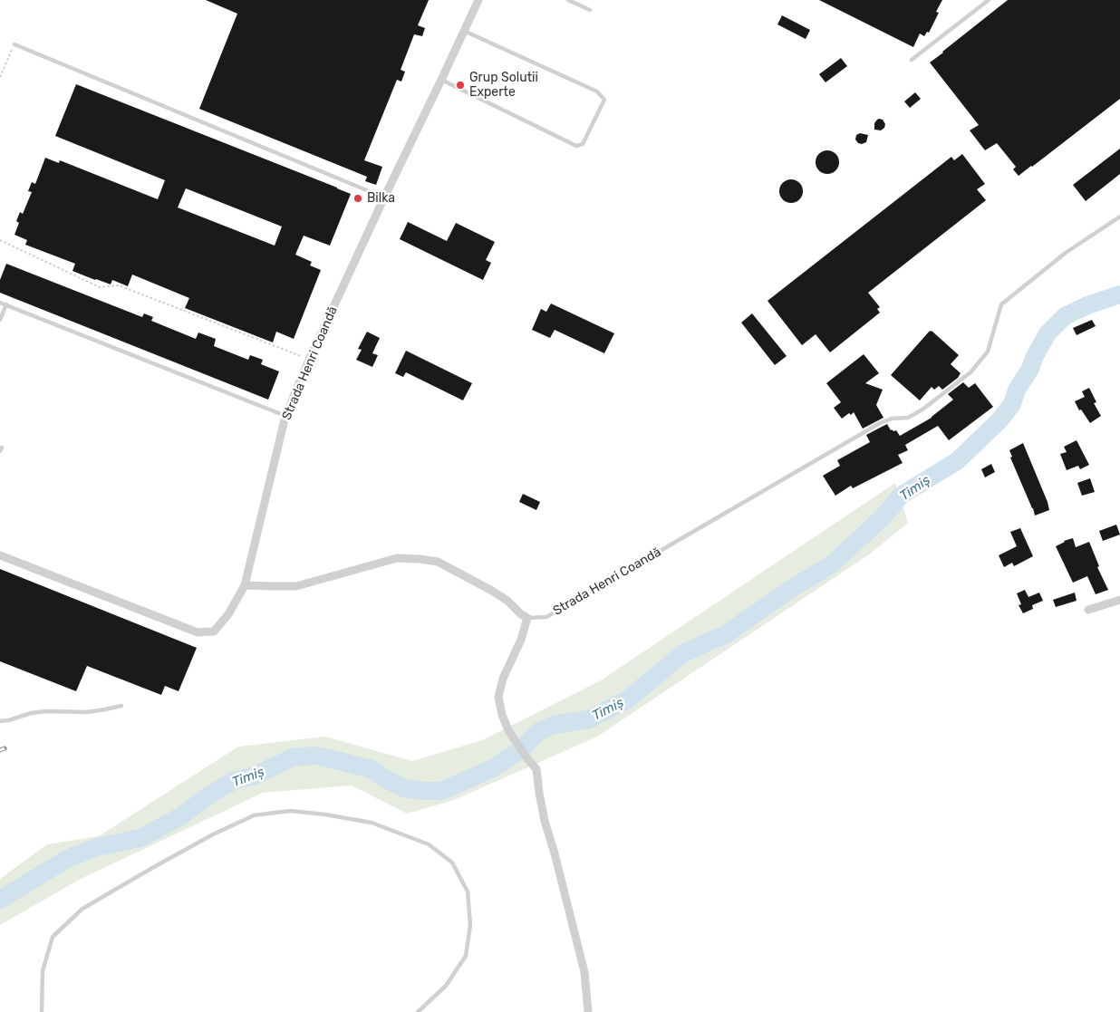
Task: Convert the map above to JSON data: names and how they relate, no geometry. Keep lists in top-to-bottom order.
{
  "streets": {
    "street": ["Strada Henri Coandă"]
  },
  "water": ["Timiș"],
  "places": ["Grup Solutii Experte", "Bilka"]
}
